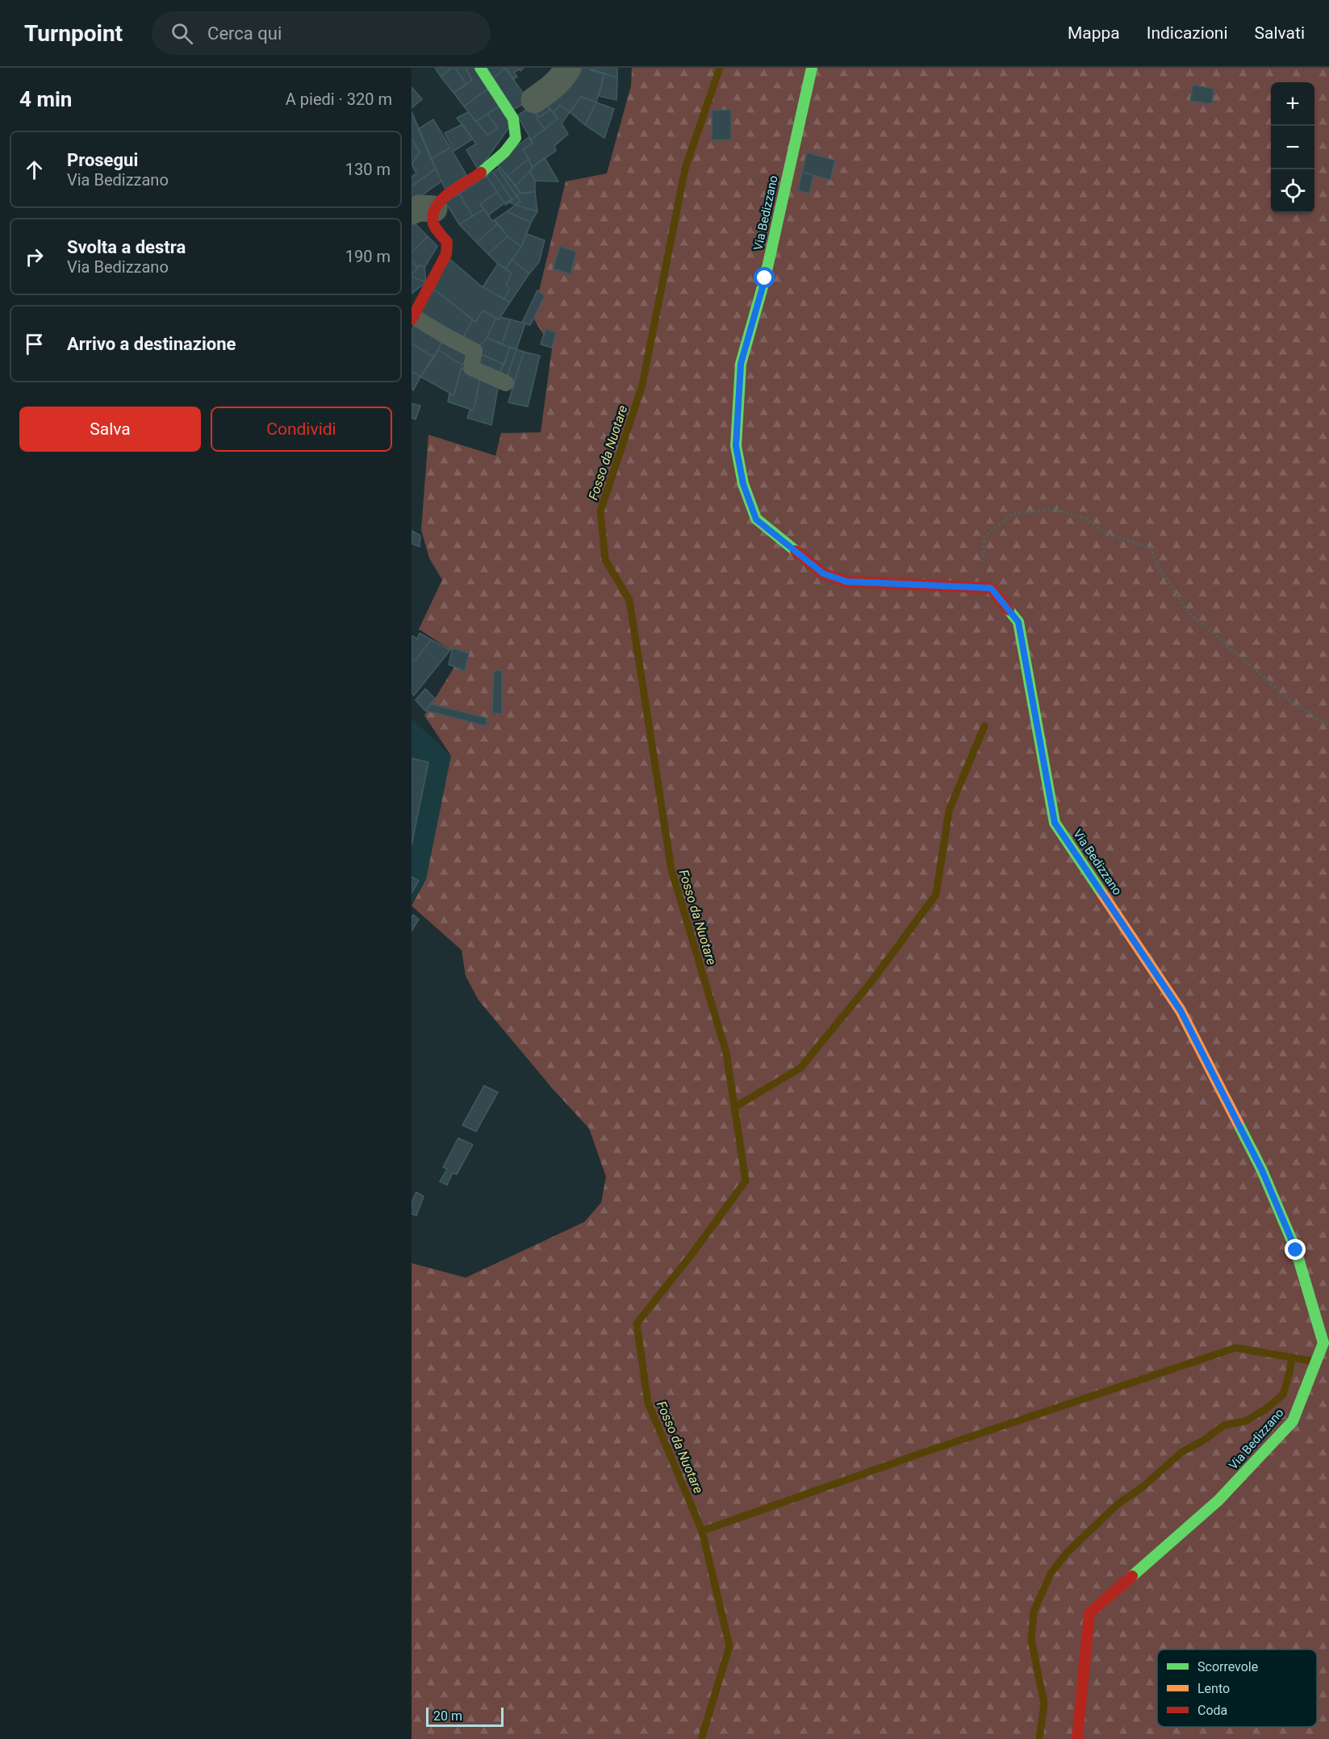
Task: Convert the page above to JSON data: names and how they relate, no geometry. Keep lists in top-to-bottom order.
{
  "streets": {
    "street": ["Via Bedizzano"]
  },
  "water": ["Fosso da Nuotare"],
  "legend": ["Scorrevole", "Lento", "Coda"],
  "scale_bar": "20 m",
  "page": {
    "header": "Turnpoint",
    "search": "Cerca qui",
    "nav": ["Mappa", "Indicazioni", "Salvati"],
    "heading": ["4 min", "A piedi · 320 m"],
    "map_buttons": ["+", "−"],
    "list": [
      ["Prosegui", "Via Bedizzano", "130 m"],
      ["Svolta a destra", "Via Bedizzano", "190 m"],
      "Arrivo a destinazione"
    ],
    "buttons": ["Salva", "Condividi"],
    "scale": "20 m"
  }
}
